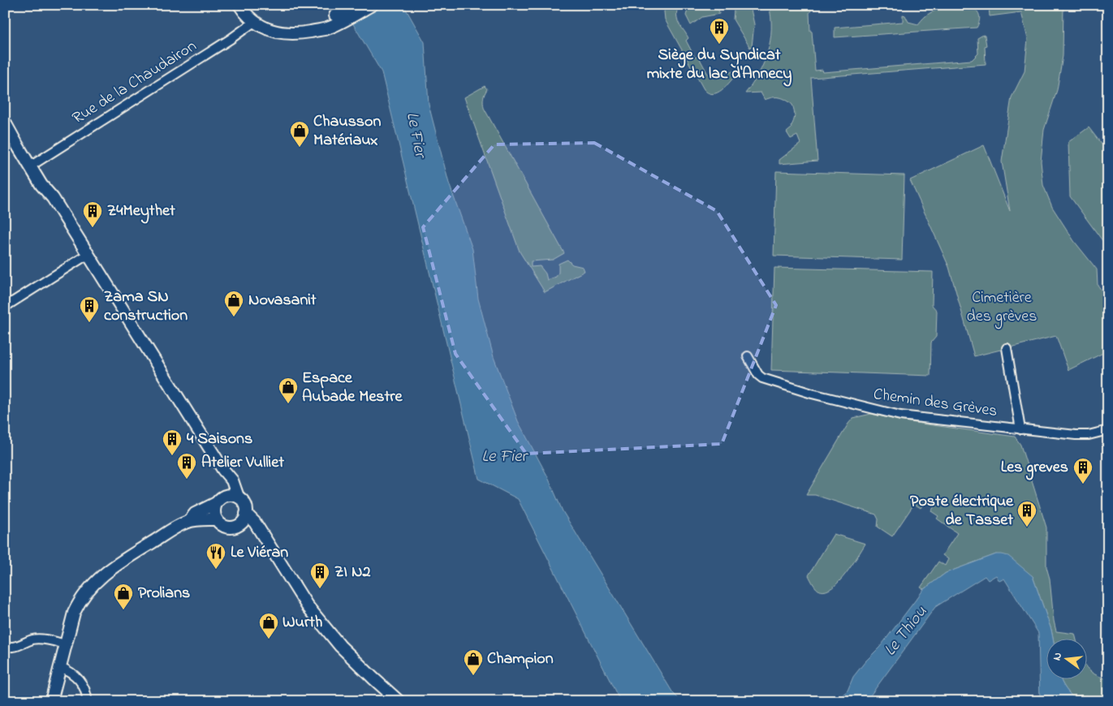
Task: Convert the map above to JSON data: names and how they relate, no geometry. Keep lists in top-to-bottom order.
{
  "streets": {
    "street": ["Rue de la Chaudairon", "Chemin des Grèves"]
  },
  "water": ["Le Fier", "Le Thiou"],
  "parks": ["Cimetière des grèves"],
  "places": {
    "building": [
      "Siège du Syndicat mixte du lac d'Annecy",
      "Z4Meythet",
      "Zama SN construction",
      "4 Saisons",
      "Atelier Vulliet",
      "Les greves",
      "Poste électrique de Tasset",
      "ZI N2"
    ],
    "shop": [
      "Chausson Matériaux",
      "Novasanit",
      "Espace Aubade Mestre",
      "Prolians",
      "Wurth",
      "Champion"
    ],
    "restaurant": ["Le Viéran"]
  },
  "north": "left"
}
